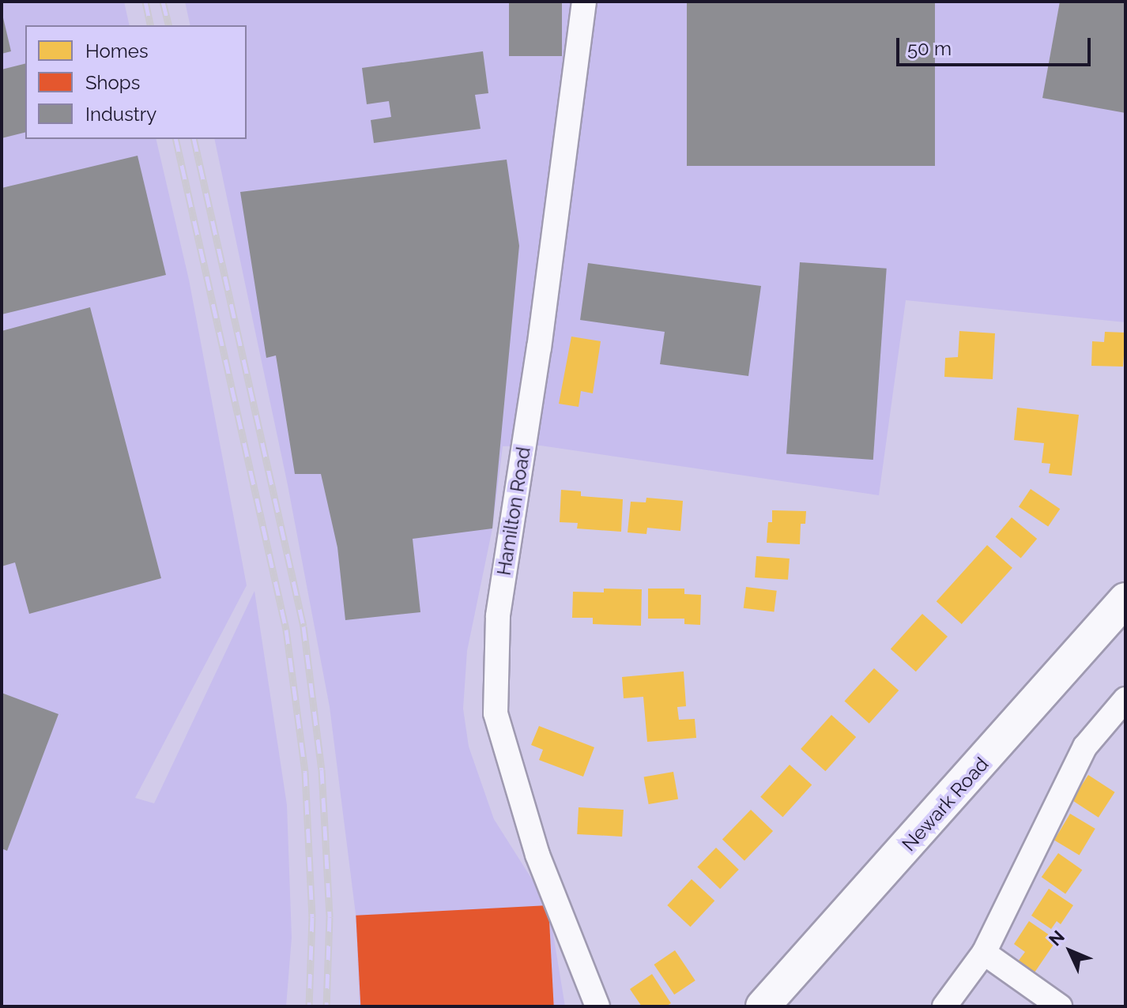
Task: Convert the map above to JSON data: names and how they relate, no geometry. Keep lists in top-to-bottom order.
{
  "streets": {
    "main road": ["Newark Road"],
    "street": ["Hamilton Road"]
  },
  "legend": ["Homes", "Shops", "Industry"],
  "scale_bar": "50 m",
  "north": "top left"
}
